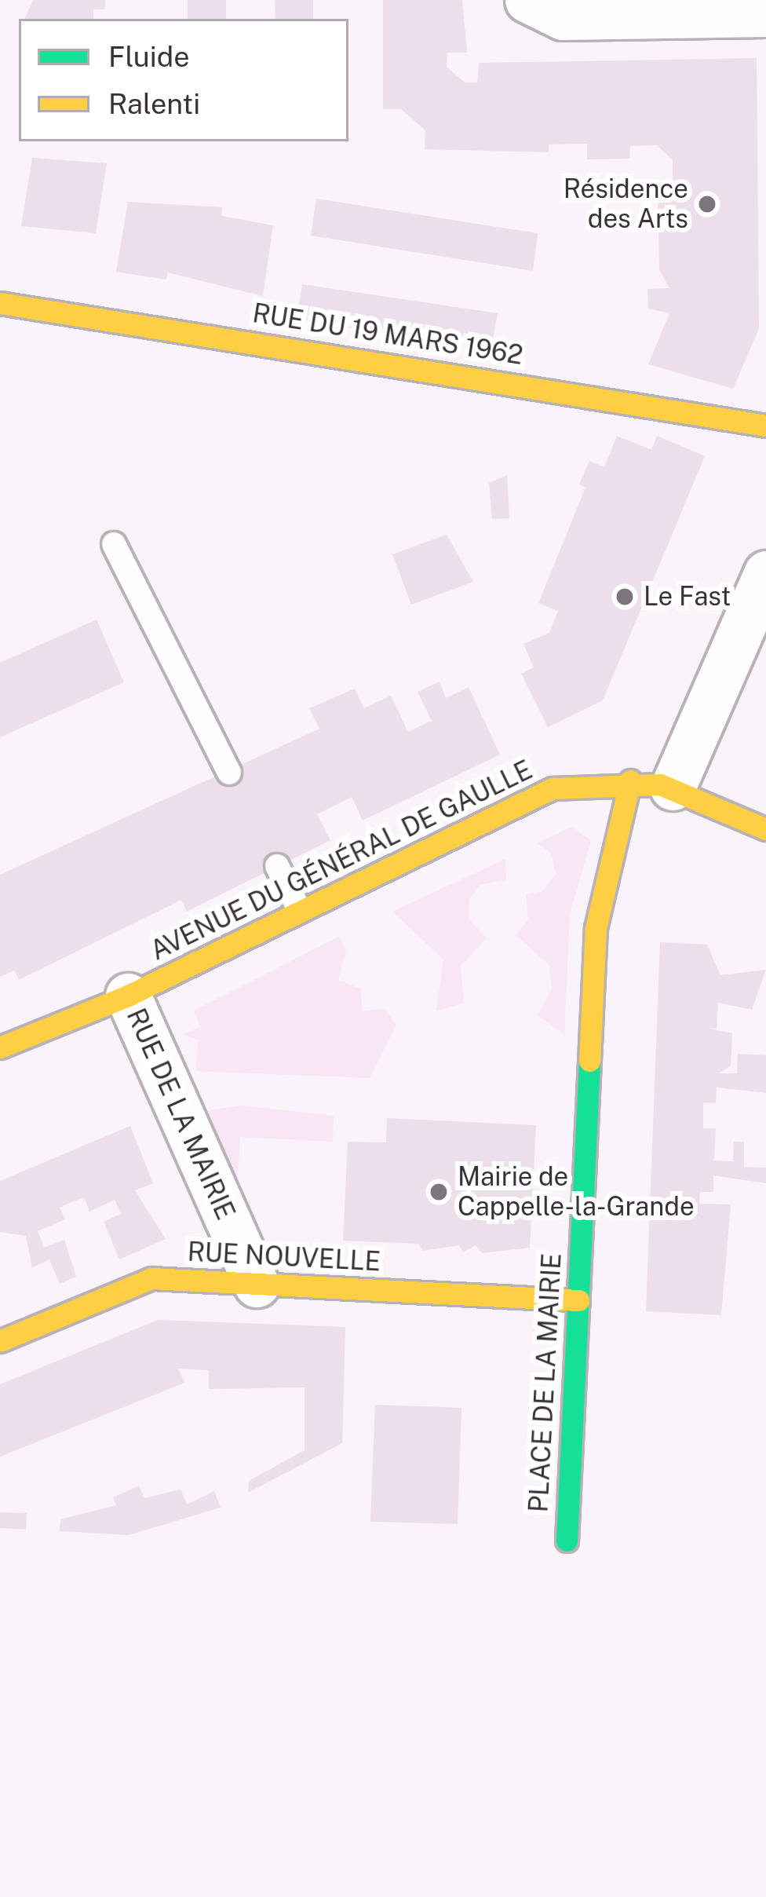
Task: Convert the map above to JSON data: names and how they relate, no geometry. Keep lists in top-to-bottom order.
{
  "streets": {
    "street": [
      "RUE DU 19 MARS 1962",
      "AVENUE DU GÉNÉRAL DE GAULLE",
      "RUE DE LA MAIRIE",
      "RUE NOUVELLE",
      "PLACE DE LA MAIRIE"
    ]
  },
  "crossings": [
    ["AVENUE DU GÉNÉRAL DE GAULLE", "RUE DE LA MAIRIE"],
    ["AVENUE DU GÉNÉRAL DE GAULLE", "PLACE DE LA MAIRIE"],
    ["RUE DE LA MAIRIE", "RUE NOUVELLE"],
    ["RUE NOUVELLE", "PLACE DE LA MAIRIE"]
  ],
  "places": ["Résidence des Arts", "Le Fast", "Mairie de Cappelle-la-Grande"],
  "legend": ["Fluide", "Ralenti"]
}
